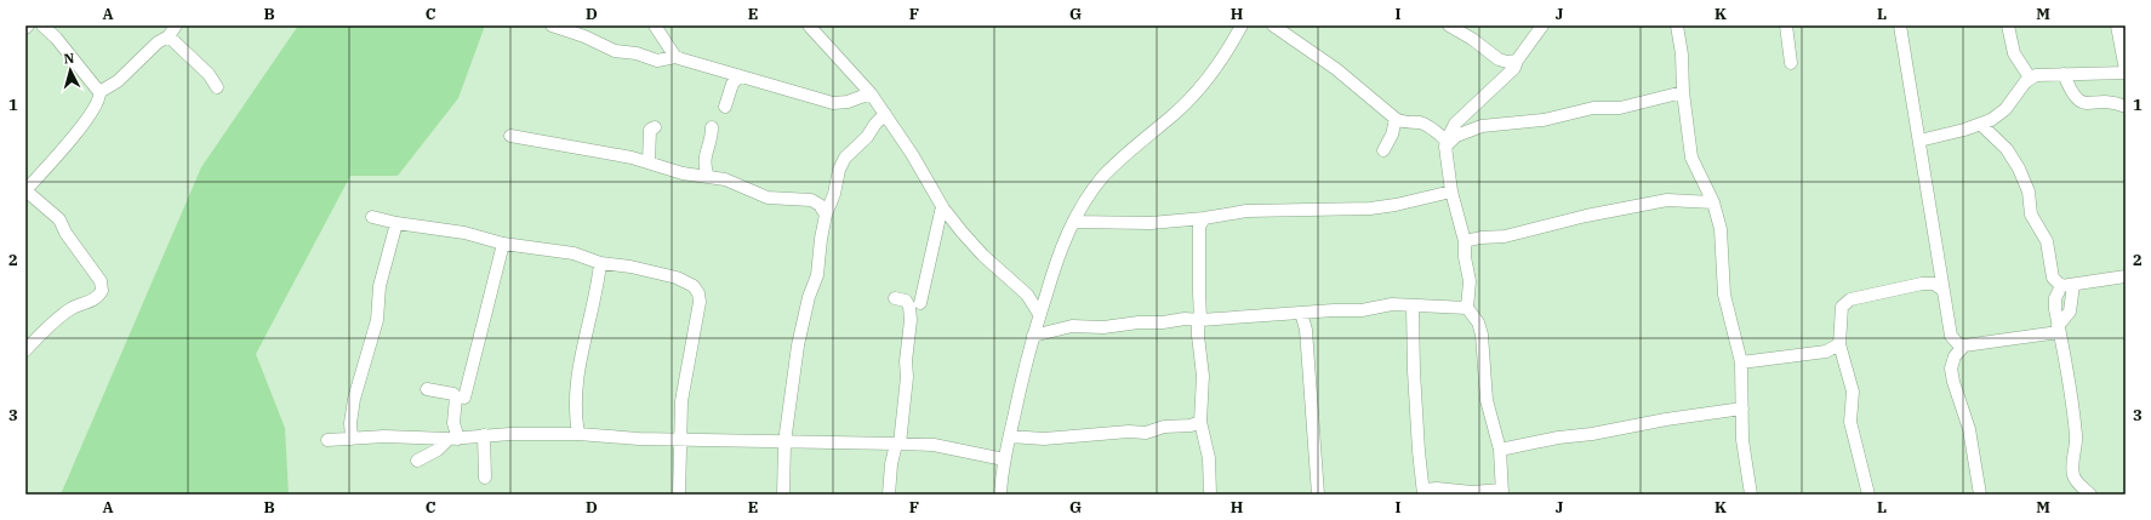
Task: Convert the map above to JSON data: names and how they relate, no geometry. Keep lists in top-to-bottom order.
{
  "north": "top",
  "grid": {
    "columns": [
      "A",
      "B",
      "C",
      "D",
      "E",
      "F",
      "G",
      "H",
      "I",
      "J",
      "K",
      "L",
      "M"
    ],
    "rows": ["1", "2", "3"]
  }
}
